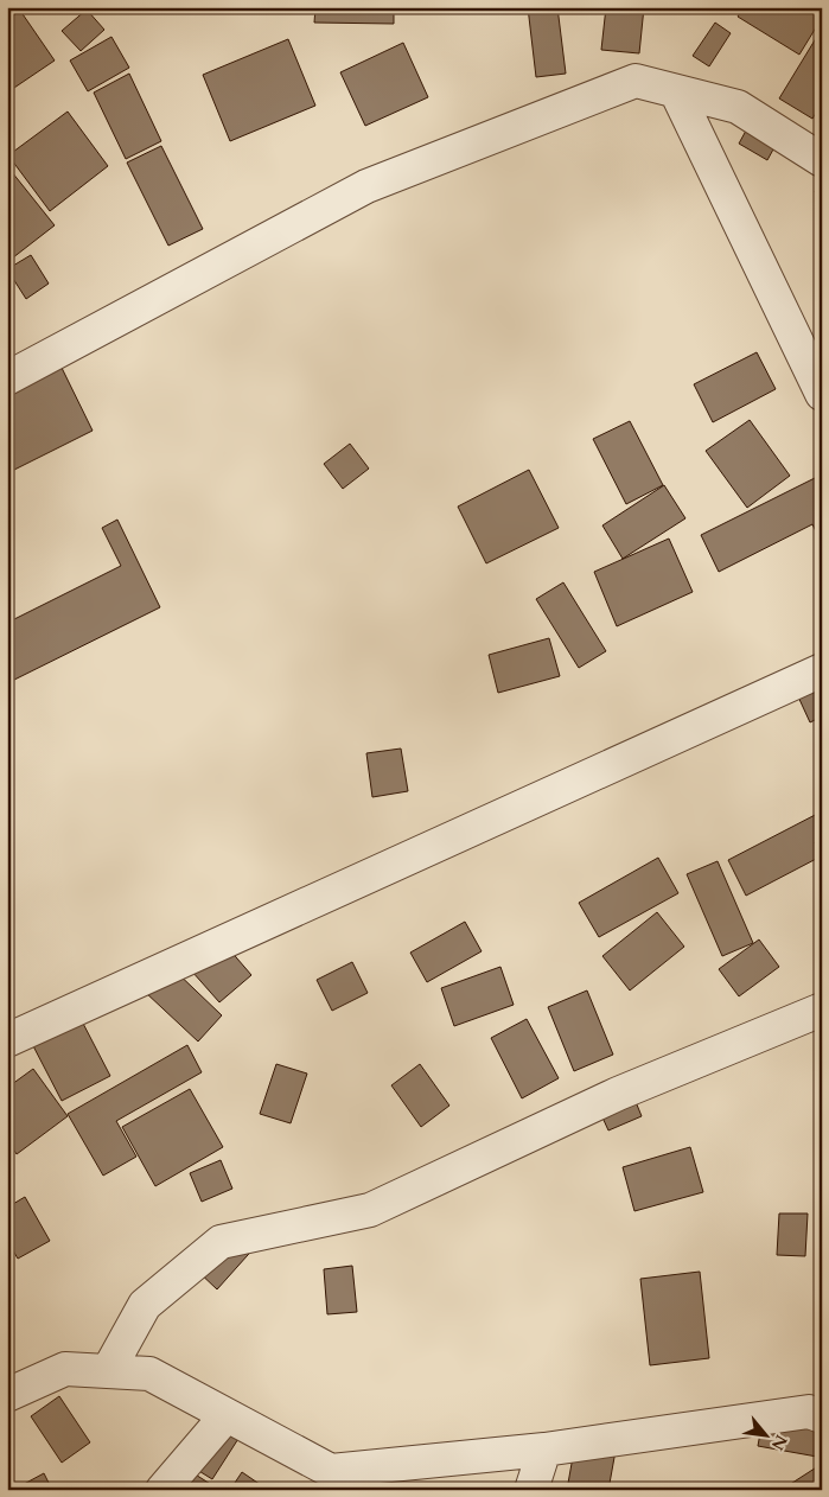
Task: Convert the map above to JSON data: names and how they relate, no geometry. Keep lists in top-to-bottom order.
{
  "north": "bottom right"
}
